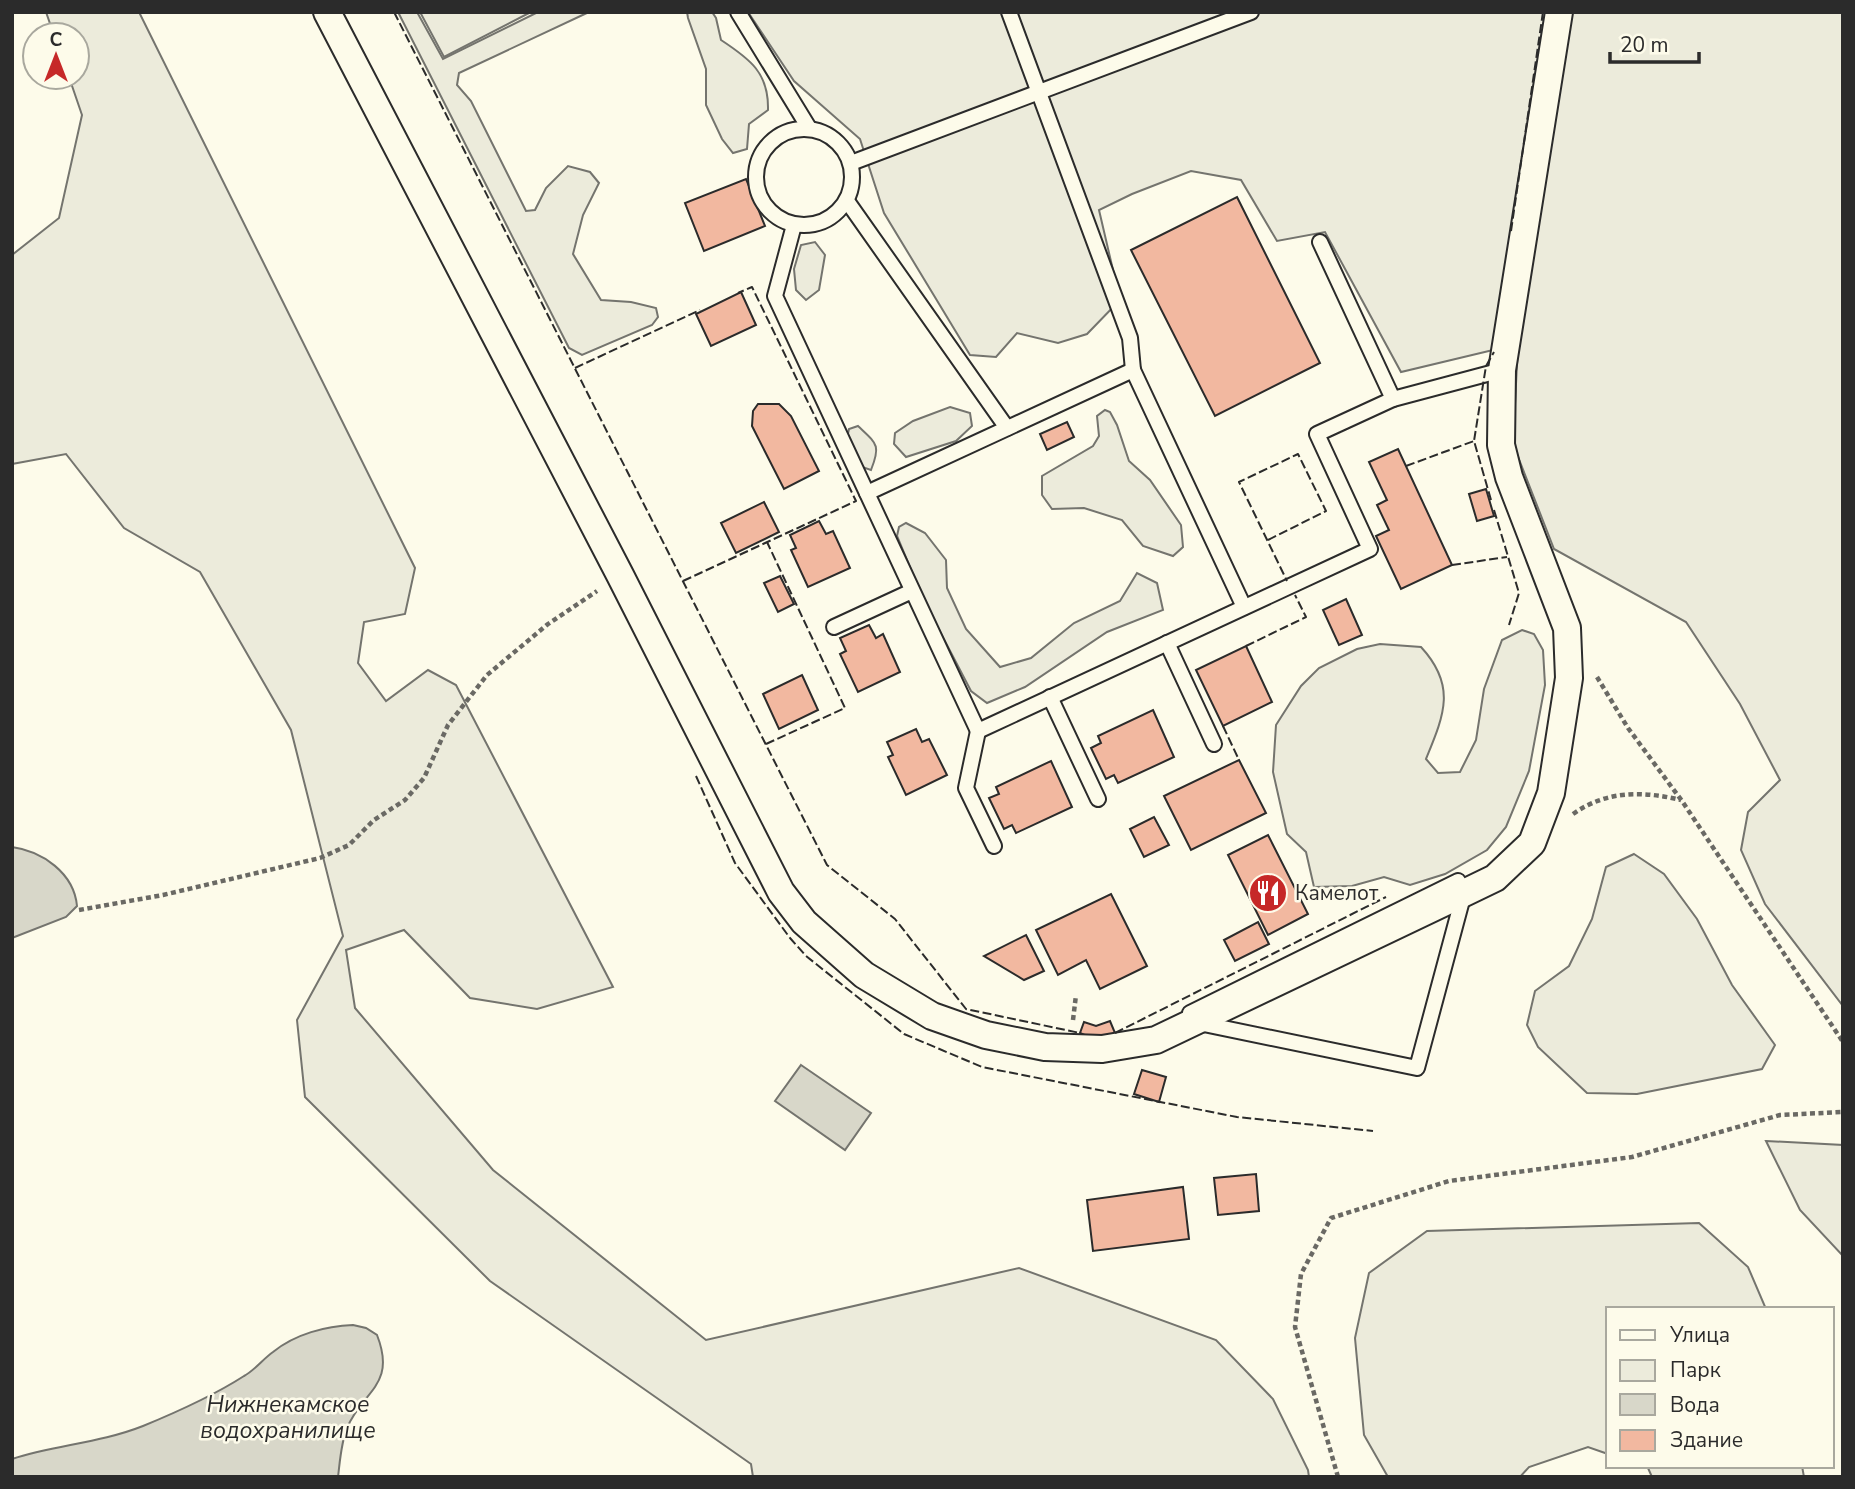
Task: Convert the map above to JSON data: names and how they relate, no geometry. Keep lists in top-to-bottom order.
{
  "water": ["Нижнекамское водохранилище"],
  "places": {
    "restaurant": ["Камелот"]
  },
  "legend": [
    "Улица",
    "Парк",
    "Вода",
    "Здание"
  ],
  "scale_bar": "20 m",
  "north": "top"
}
